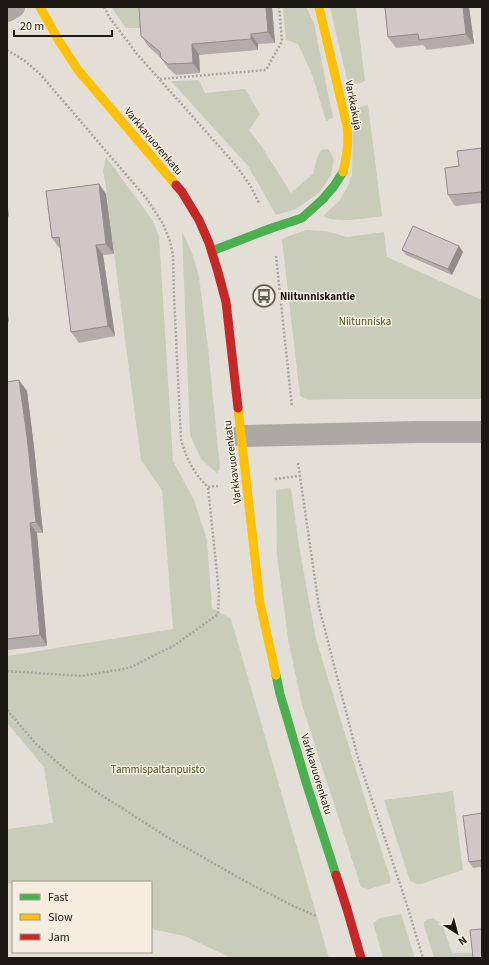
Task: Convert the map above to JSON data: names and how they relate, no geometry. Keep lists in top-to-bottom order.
{
  "streets": {
    "street": ["Varkkakuja", "Varkkavuorenkatu"]
  },
  "crossings": [
    ["Varkkakuja", "Varkkavuorenkatu"]
  ],
  "parks": ["Niitunniska", "Tammispaltanpuisto"],
  "places": {
    "bus stop": ["Niitunniskantie"]
  },
  "legend": ["Fast", "Slow", "Jam"],
  "scale_bar": "20 m",
  "north": "bottom right"
}
